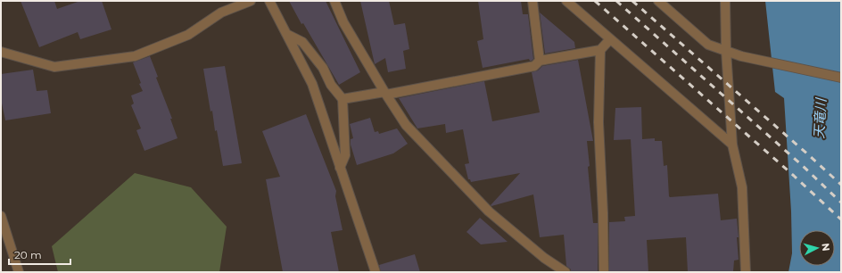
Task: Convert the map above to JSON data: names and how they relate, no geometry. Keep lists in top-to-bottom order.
{
  "water": ["天竜川"],
  "scale_bar": "20 m",
  "north": "right"
}
